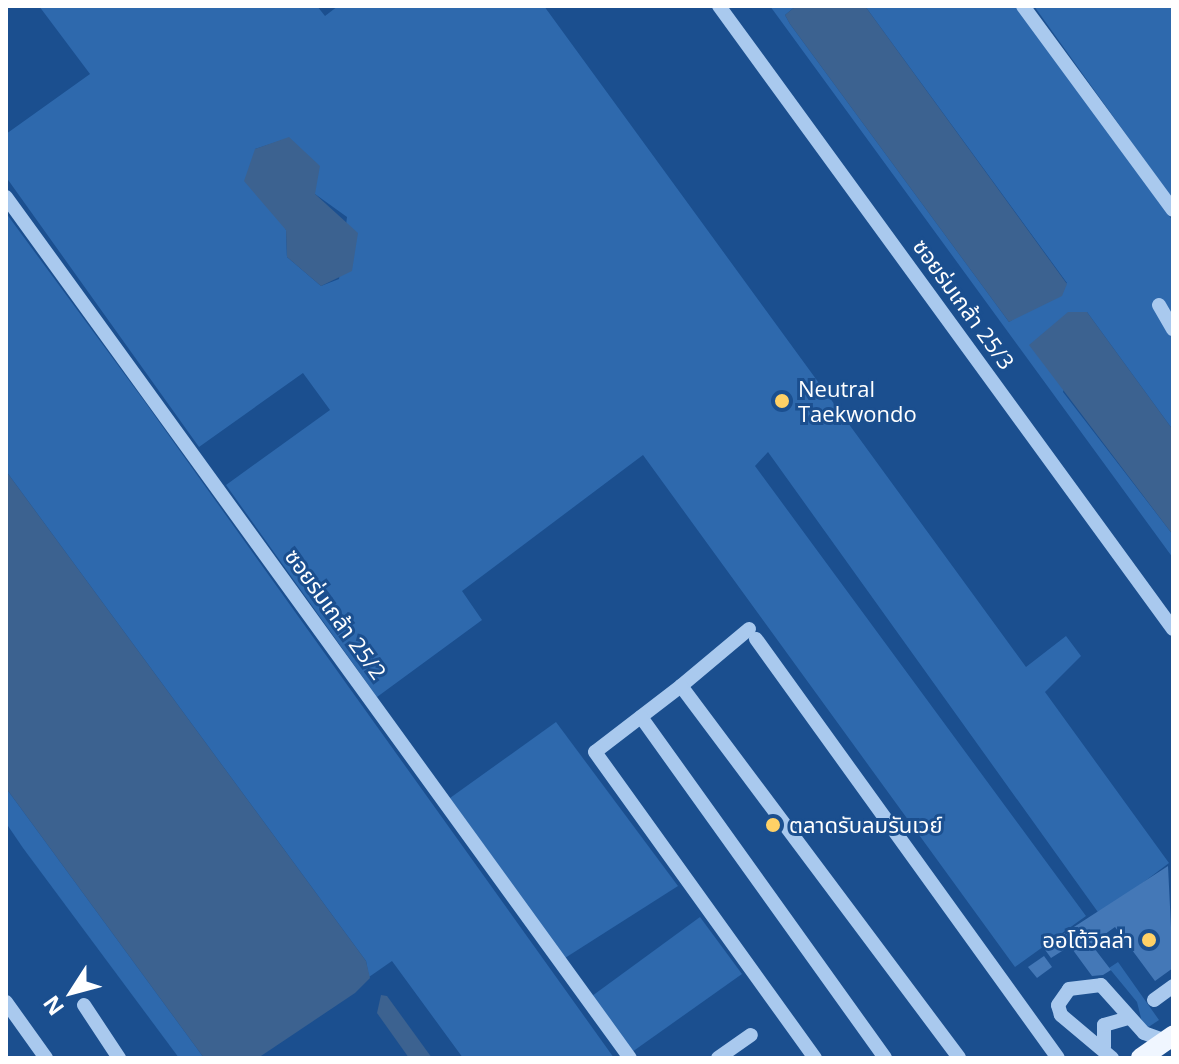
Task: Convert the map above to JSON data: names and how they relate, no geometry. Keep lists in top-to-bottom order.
{
  "streets": {
    "street": ["ซอยร่มเกล้า 25/3", "ซอยร่มเกล้า 25/2"]
  },
  "places": ["Neutral Taekwondo", "ตลาดรับลมรันเวย์", "ออโต้วิลล่า"],
  "north": "bottom left"
}
